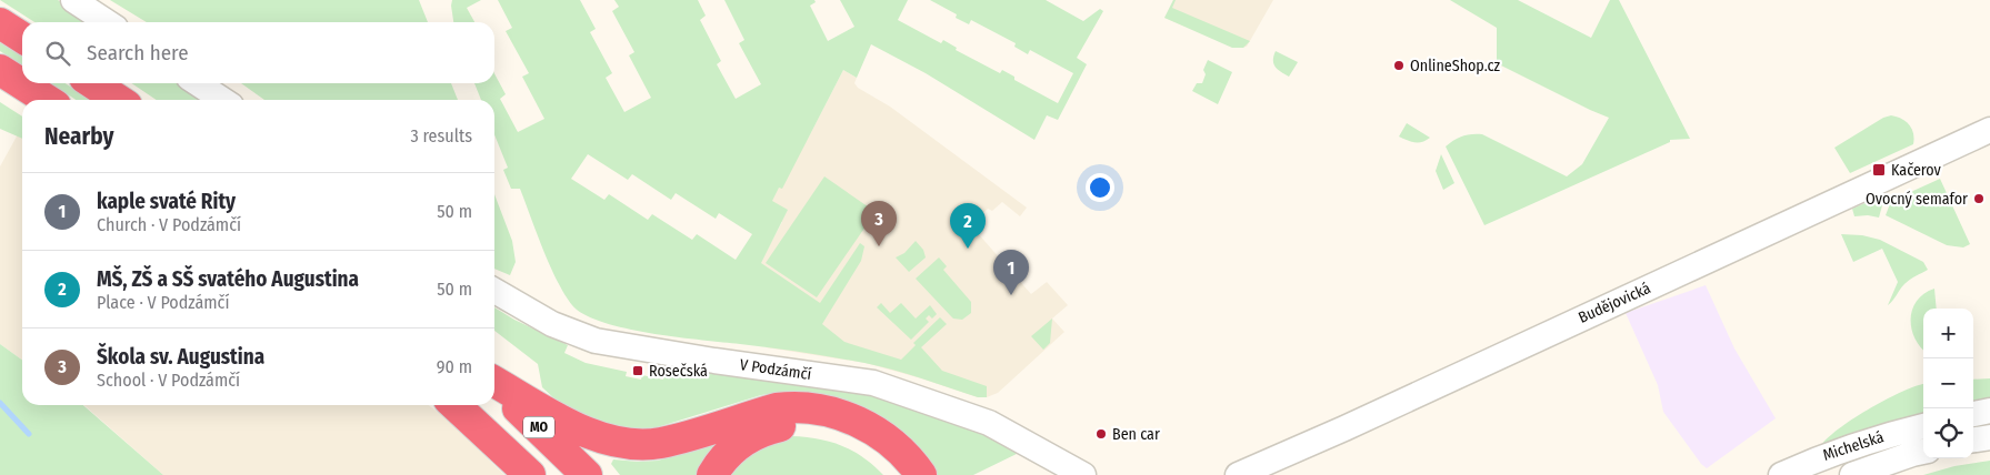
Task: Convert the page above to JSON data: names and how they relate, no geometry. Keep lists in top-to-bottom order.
{
  "streets": {
    "highway": ["MO"],
    "street": ["Budějovická", "V Podzámčí", "Michelská"]
  },
  "places": {
    "other": ["OnlineShop.cz", "Ovocný semafor", "Ben car"],
    "transit": ["Kačerov", "Rosečská"]
  },
  "page": {
    "search": "Search here",
    "heading": ["Nearby", "3 results"],
    "list": [
      {
        "mark": "1",
        "name": "kaple svaté Rity",
        "note": "Church · V Podzámčí",
        "value": "50 m"
      },
      {
        "mark": "2",
        "name": "MŠ, ZŠ a SŠ svatého Augustina",
        "note": "Place · V Podzámčí",
        "value": "50 m"
      },
      {
        "mark": "3",
        "name": "Škola sv. Augustina",
        "note": "School · V Podzámčí",
        "value": "90 m"
      }
    ],
    "pins": ["3", "2", "1"],
    "map_buttons": ["+", "−"]
  }
}
